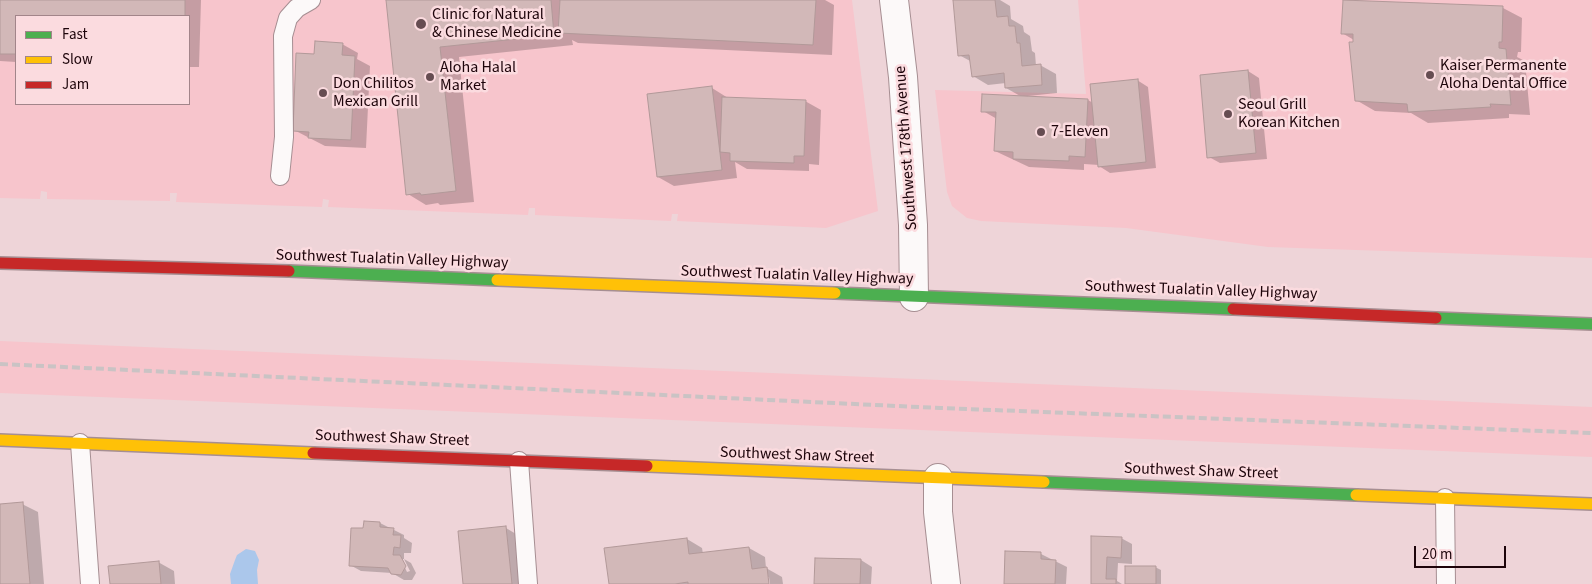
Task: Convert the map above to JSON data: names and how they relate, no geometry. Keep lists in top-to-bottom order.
{
  "streets": {
    "street": ["Southwest 178th Avenue", "Southwest Tualatin Valley Highway", "Southwest Shaw Street"]
  },
  "crossings": [
    ["Southwest 178th Avenue", "Southwest Tualatin Valley Highway"]
  ],
  "places": [
    "Clinic for Natural & Chinese Medicine",
    "Kaiser Permanente Aloha Dental Office",
    "Aloha Halal Market",
    "Don Chilitos Mexican Grill",
    "Seoul Grill Korean Kitchen",
    "7-Eleven"
  ],
  "legend": ["Fast", "Slow", "Jam"],
  "scale_bar": "20 m"
}
